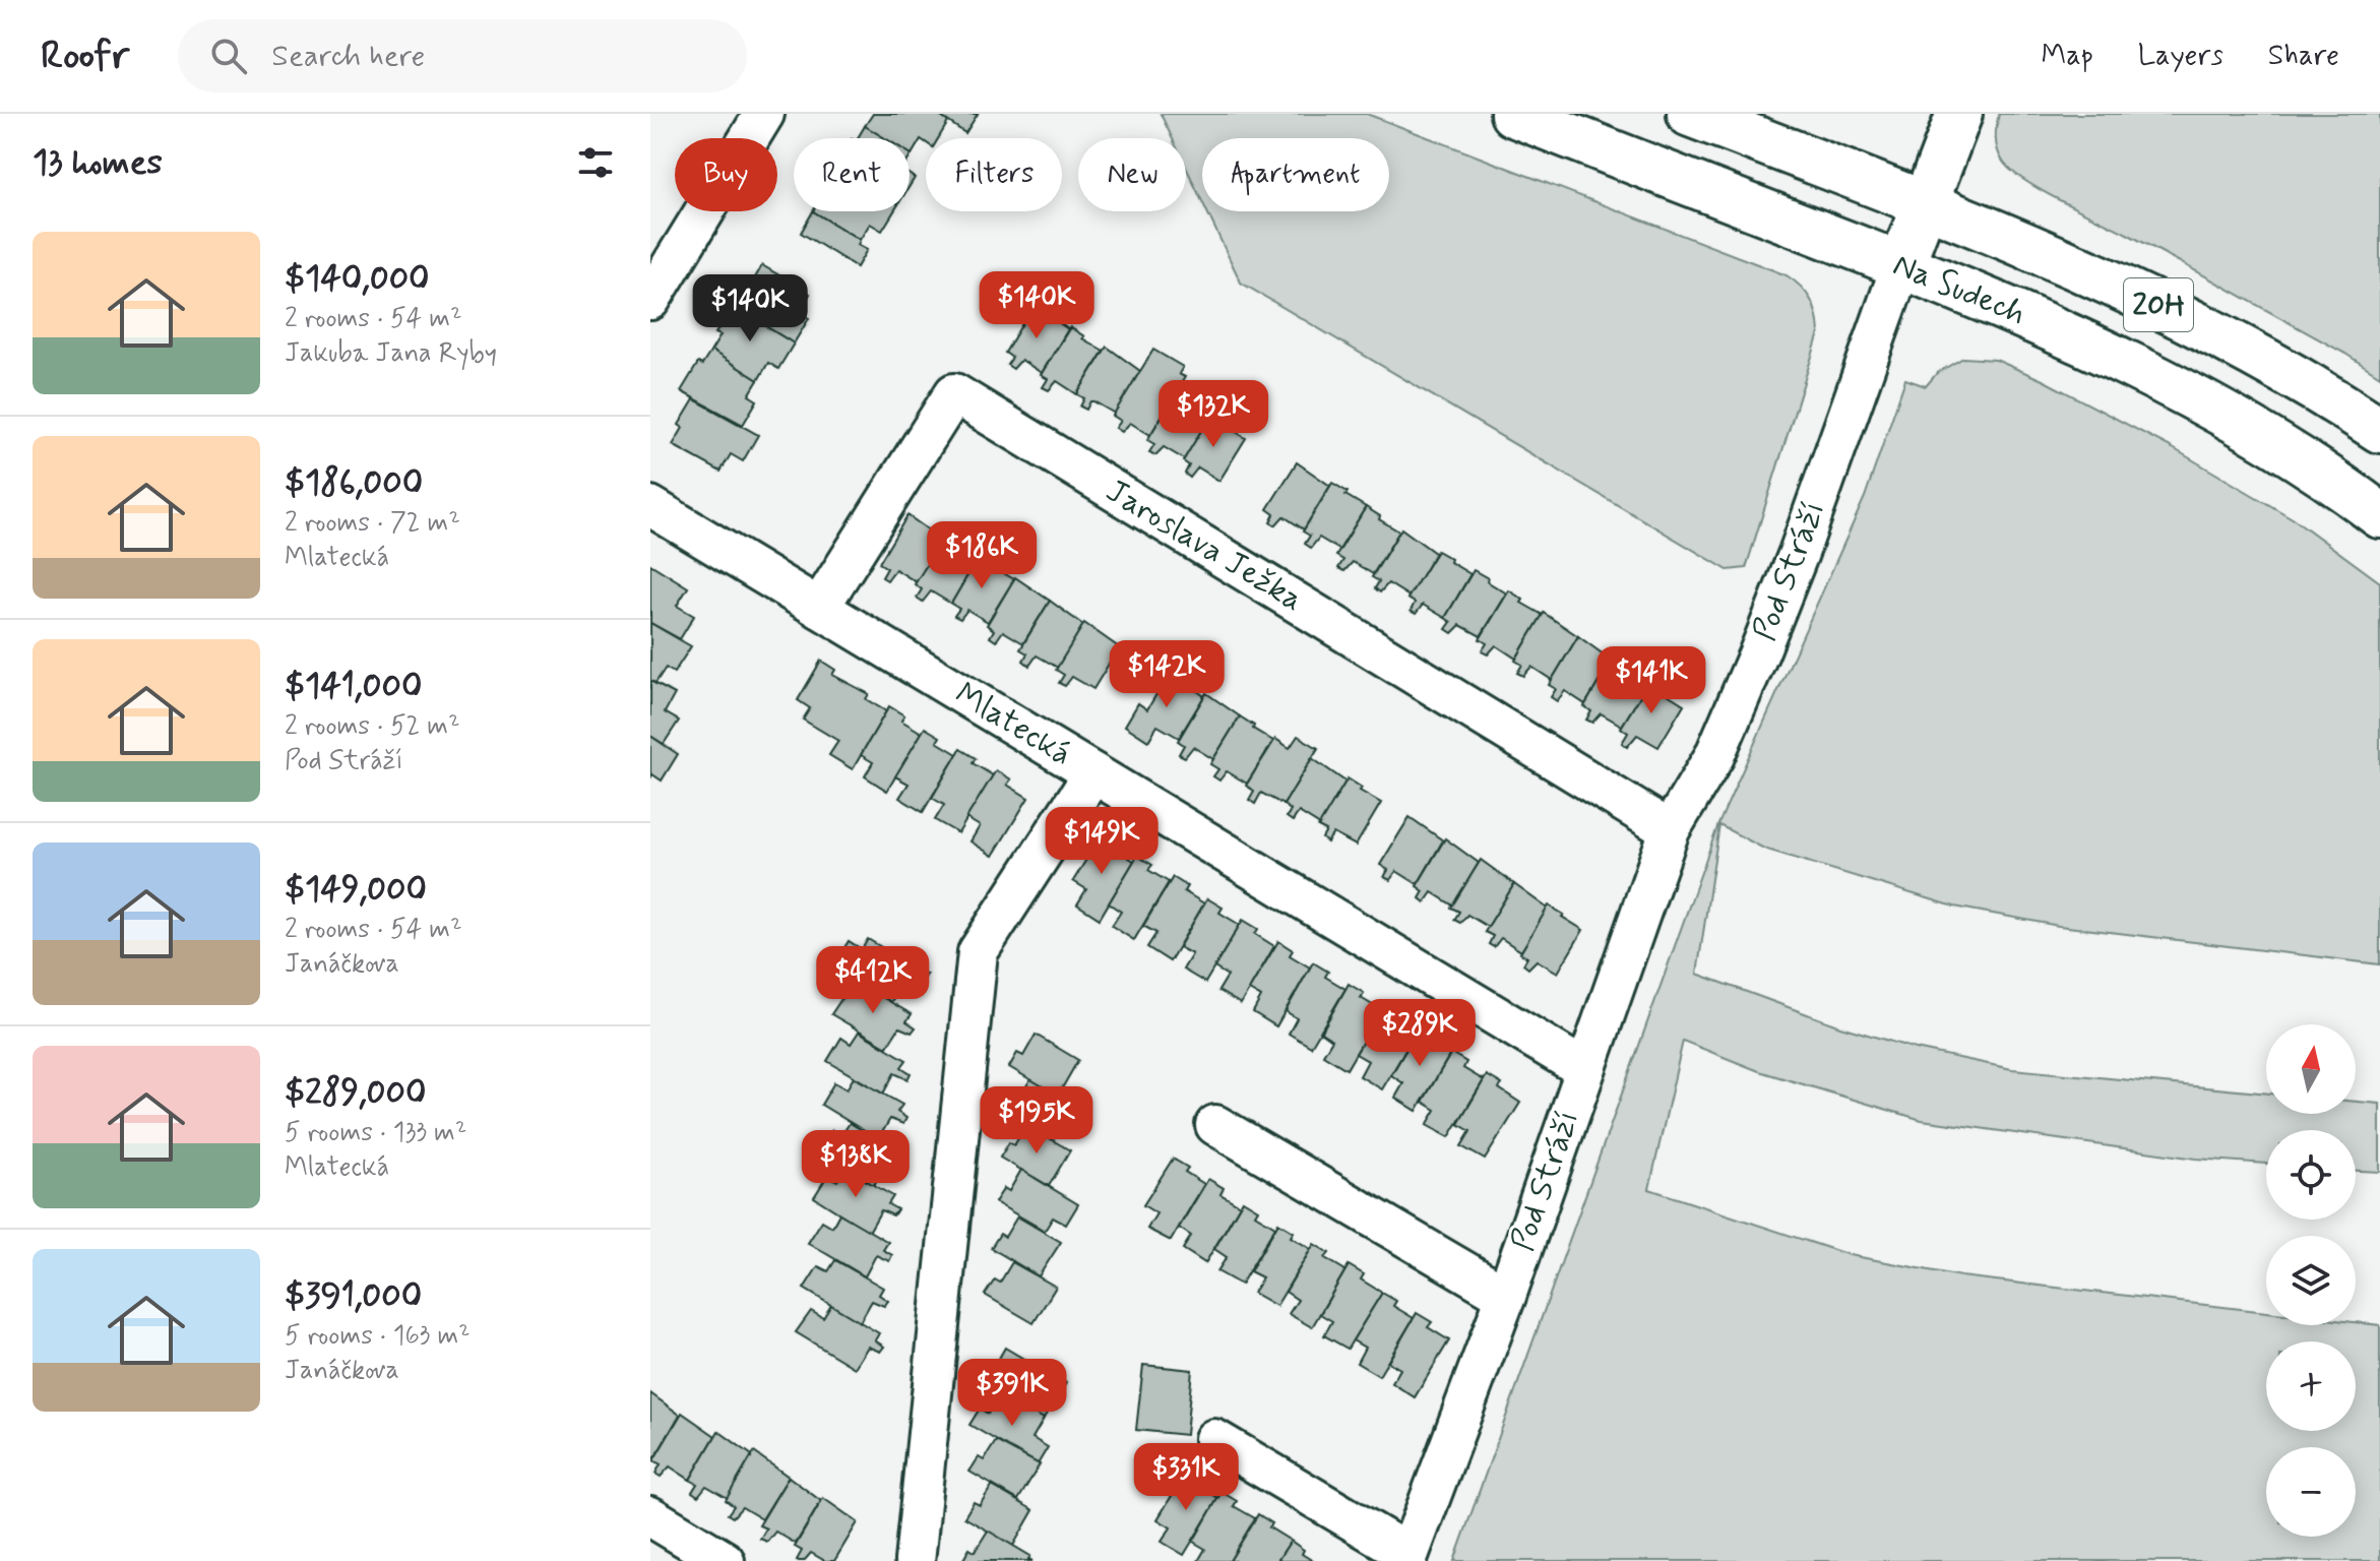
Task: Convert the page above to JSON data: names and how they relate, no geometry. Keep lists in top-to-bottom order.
{
  "streets": {
    "main road": ["Na Sudech", "20H", "Pod Stráží"],
    "street": ["Jaroslava Ježka", "Mlatecká"]
  },
  "crossings": [
    ["Na Sudech", "Pod Stráží"],
    ["Jaroslava Ježka", "Pod Stráží"],
    ["Jaroslava Ježka", "Mlatecká"],
    ["Pod Stráží", "Mlatecká"]
  ],
  "north": "top",
  "page": {
    "header": "Roofr",
    "search": "Search here",
    "nav": ["Map", "Layers", "Share"],
    "heading": "13 homes",
    "chip": [
      "Buy",
      "Rent",
      "Filters",
      "New",
      "Apartment"
    ],
    "list": [
      {
        "name": "$140,000",
        "note": "2 rooms · 54 m² · Jakuba Jana Ryby"
      },
      {
        "name": "$186,000",
        "note": "2 rooms · 72 m² · Mlatecká"
      },
      {
        "name": "$141,000",
        "note": "2 rooms · 52 m² · Pod Stráží"
      },
      {
        "name": "$149,000",
        "note": "2 rooms · 54 m² · Janáčkova"
      },
      {
        "name": "$289,000",
        "note": "5 rooms · 133 m² · Mlatecká"
      },
      {
        "name": "$391,000",
        "note": "5 rooms · 163 m² · Janáčkova"
      }
    ],
    "price": [
      "$140K",
      "$140K",
      "$132K",
      "$186K",
      "$142K",
      "$141K",
      "$149K",
      "$412K",
      "$289K",
      "$195K",
      "$138K",
      "$391K",
      "$331K"
    ],
    "map_buttons": ["+", "−"]
  }
}
